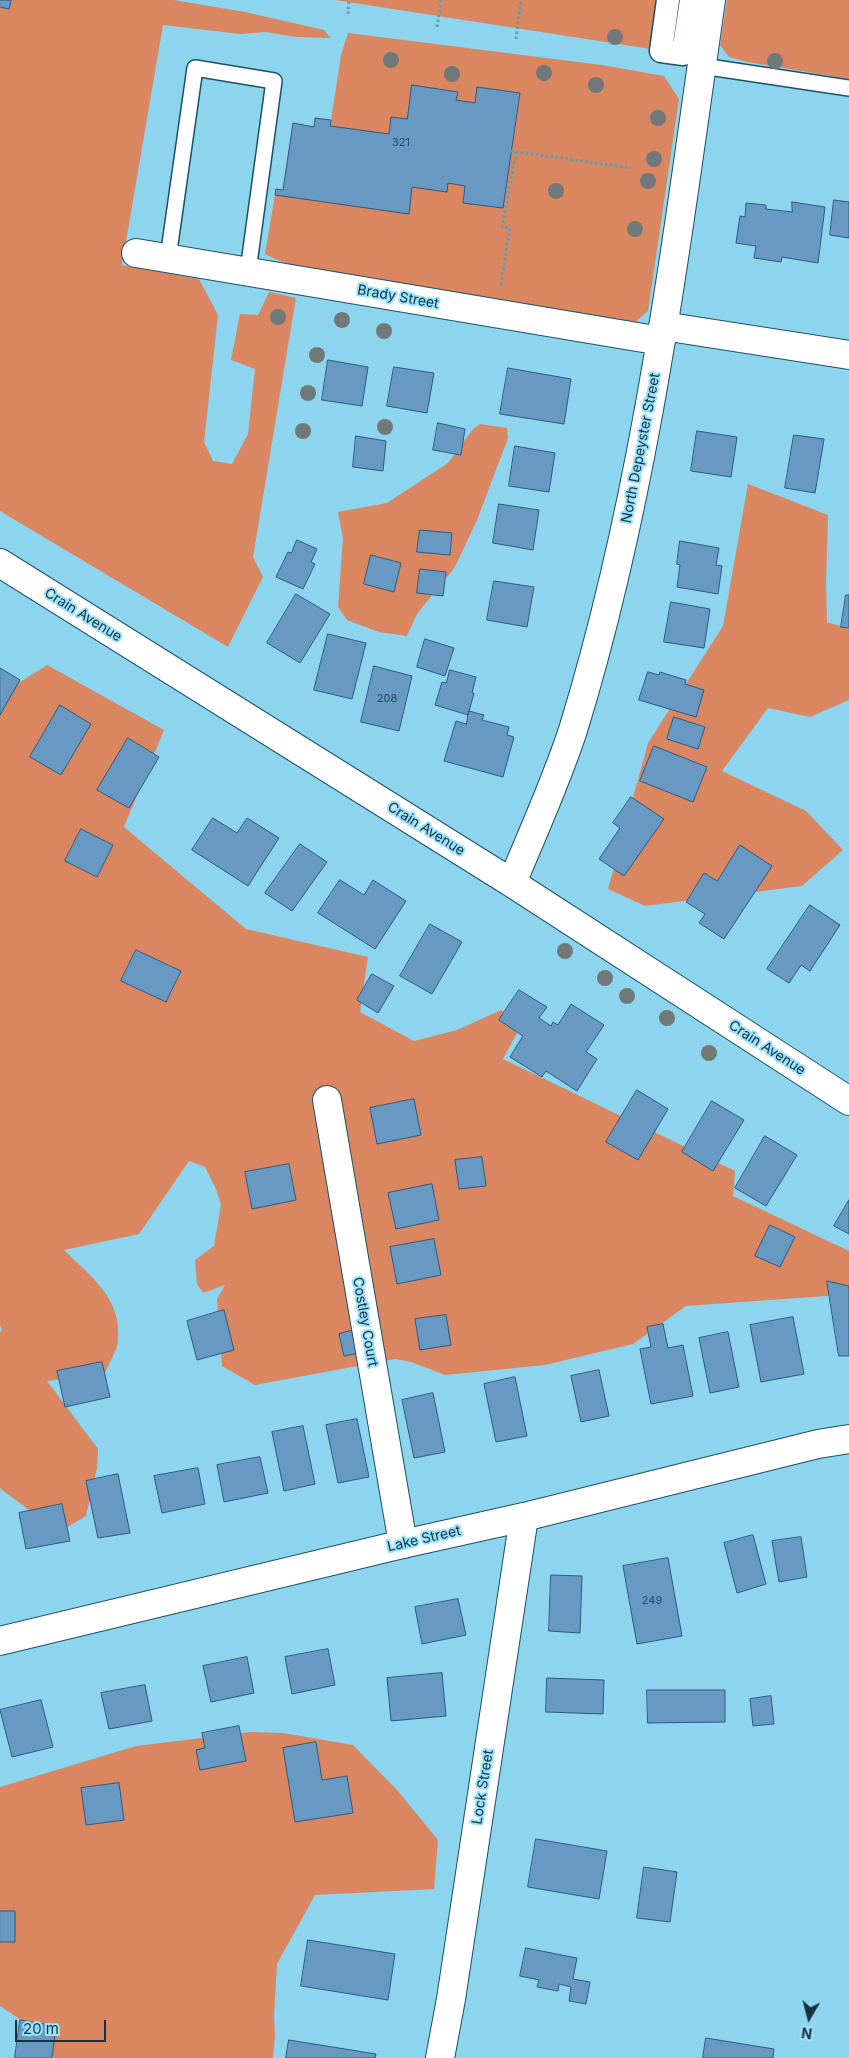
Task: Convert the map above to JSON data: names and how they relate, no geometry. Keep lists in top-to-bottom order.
{
  "streets": {
    "street": [
      "Brady Street",
      "North Depeyster Street",
      "Crain Avenue",
      "Costley Court",
      "Lake Street",
      "Lock Street"
    ]
  },
  "crossings": [
    ["Brady Street", "North Depeyster Street"],
    ["North Depeyster Street", "Crain Avenue"],
    ["Costley Court", "Lake Street"],
    ["Lake Street", "Lock Street"]
  ],
  "house_numbers": ["321", "208", "249"],
  "scale_bar": "20 m",
  "north": "bottom"
}
